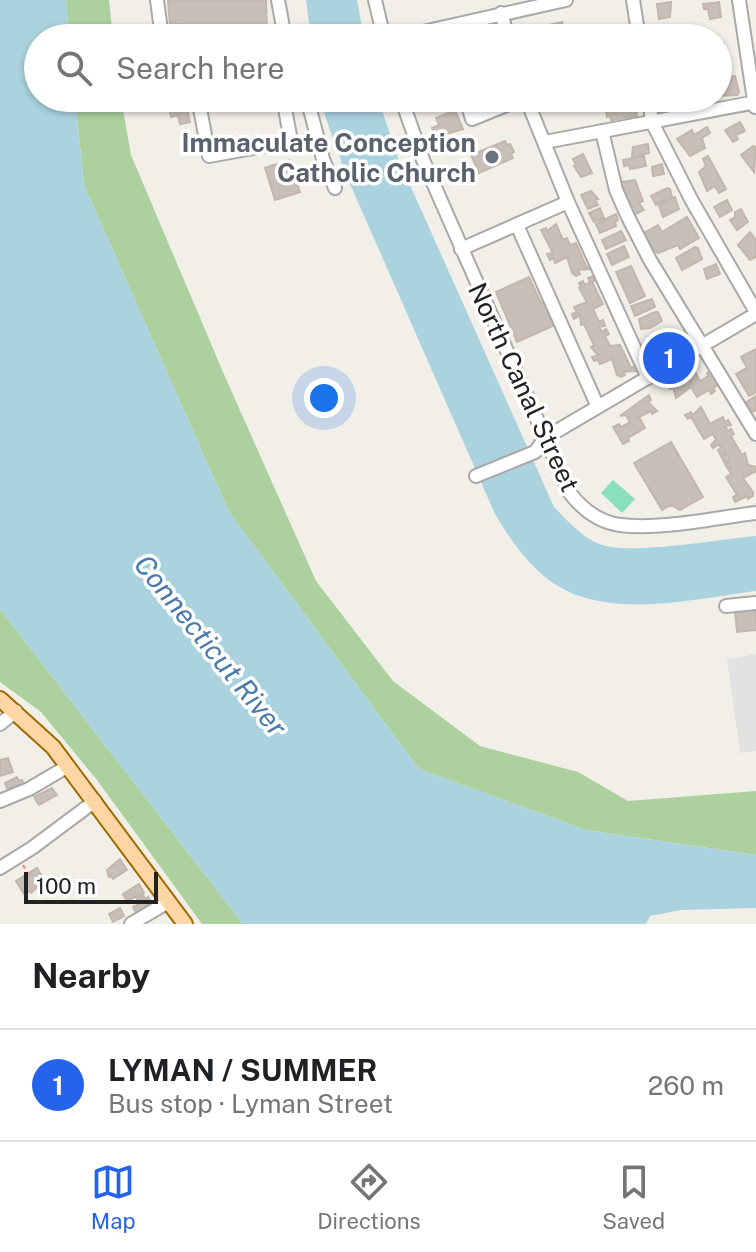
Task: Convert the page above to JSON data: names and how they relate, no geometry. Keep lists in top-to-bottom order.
{
  "streets": {
    "street": ["North Canal Street"]
  },
  "water": ["Connecticut River"],
  "places": ["Immaculate Conception Catholic Church"],
  "scale_bar": "100 m",
  "page": {
    "search": "Search here",
    "pins": "1",
    "scale": "100 m",
    "heading": "Nearby",
    "list": [
      {
        "mark": "1",
        "name": "LYMAN / SUMMER",
        "note": "Bus stop · Lyman Street",
        "value": "260 m"
      }
    ],
    "nav": ["Map", "Directions", "Saved"]
  }
}
